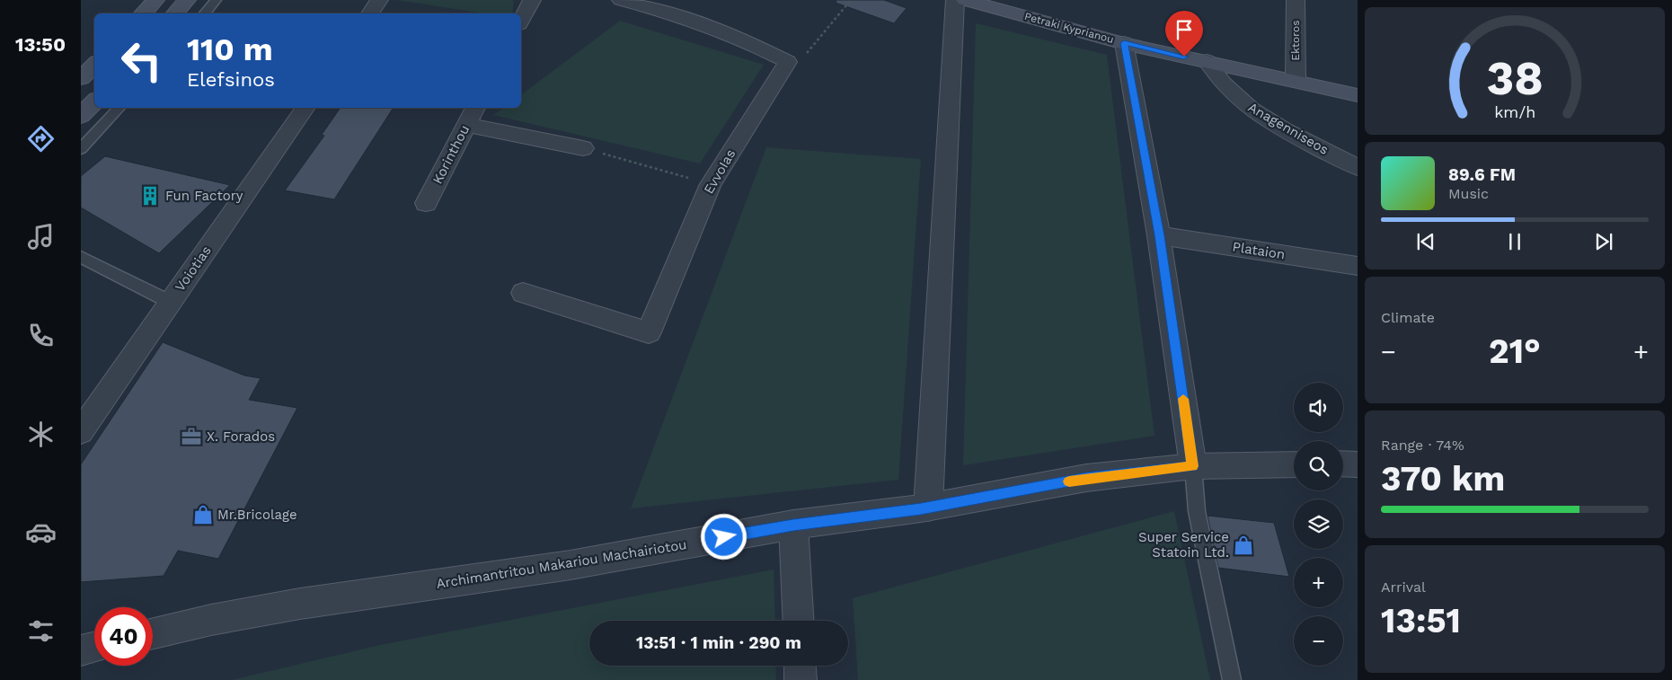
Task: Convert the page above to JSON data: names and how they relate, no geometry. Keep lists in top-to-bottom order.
{
  "streets": {
    "main road": ["Petraki Kyprianou"],
    "street": [
      "Ektoros",
      "Anagenniseos",
      "Korinthou",
      "EvvoIas",
      "Plataion",
      "Voiotias",
      "Archimantritou Makariou Machairiotou"
    ]
  },
  "crossings": [
    ["Petraki Kyprianou", "Ektoros"],
    ["Petraki Kyprianou", "Anagenniseos"]
  ],
  "places": {
    "building": ["Fun Factory"],
    "office": ["X. Forados"],
    "shop": ["Mr.Bricolage", "Super Service Statoin Ltd."]
  },
  "page": {
    "tabs": "13:50",
    "turn": ["110 m", "Elefsinos"],
    "song": ["89.6 FM", "Music"],
    "tile": [
      "Climate",
      ["Range · 74%", "370 km"],
      ["Arrival", "13:51"]
    ],
    "heat": ["−", "21°", "+"],
    "map_buttons": ["+", "−"],
    "limit": "40",
    "trip": "13:51 · 1 min · 290 m",
    "gauge": ["38", "km/h"]
  }
}
